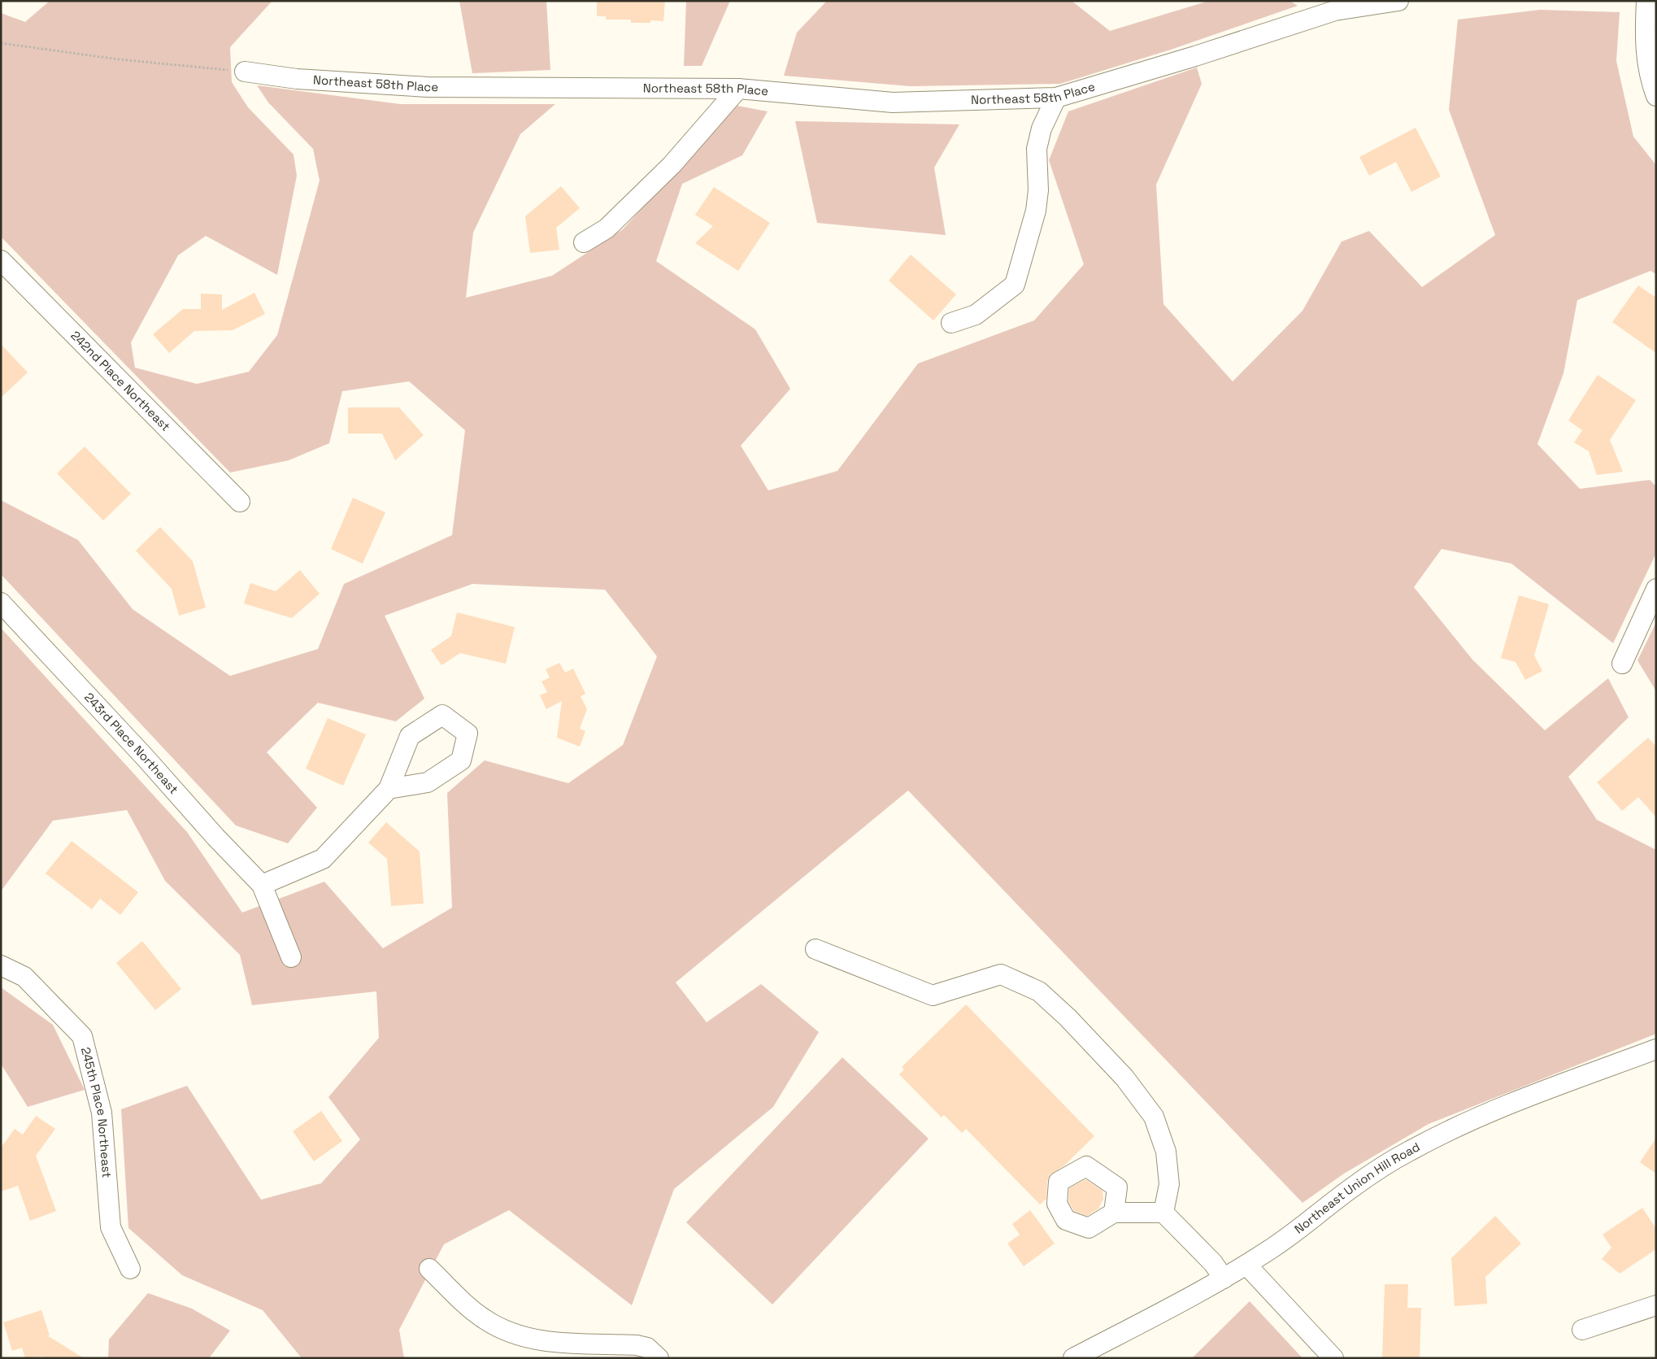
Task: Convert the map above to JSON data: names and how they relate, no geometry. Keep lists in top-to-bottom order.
{
  "streets": {
    "street": [
      "Northeast 58th Place",
      "242nd Place Northeast",
      "243rd Place Northeast",
      "245th Place Northeast",
      "Northeast Union Hill Road"
    ]
  }
}
